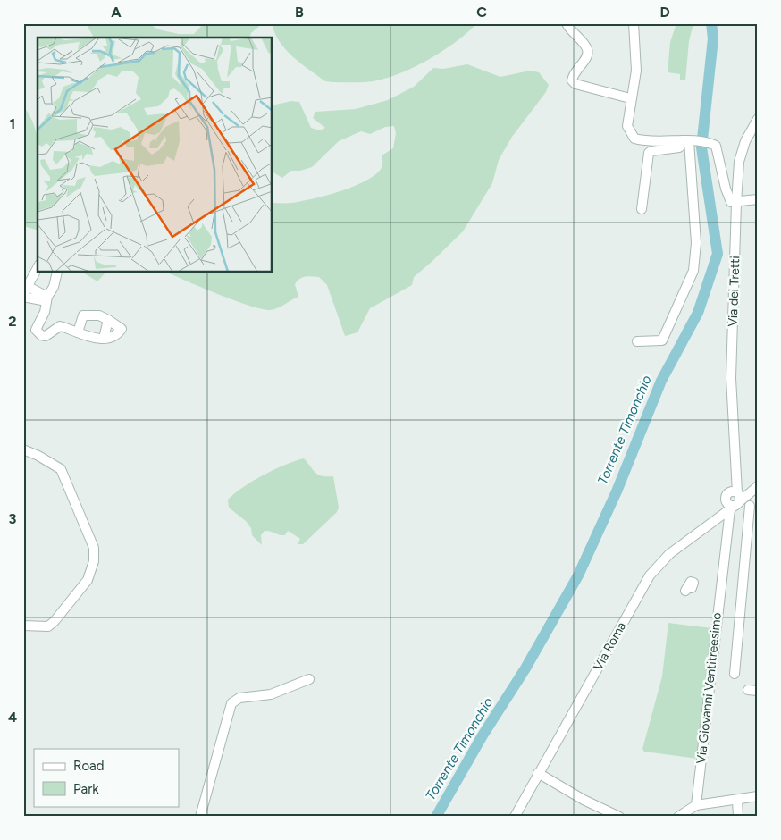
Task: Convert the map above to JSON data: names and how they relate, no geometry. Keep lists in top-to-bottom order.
{
  "streets": {
    "street": ["Via dei Tretti", "Via Roma", "Via Giovanni Ventitreesimo"]
  },
  "crossings": [
    ["Via dei Tretti", "Via Roma"],
    ["Via dei Tretti", "Via Giovanni Ventitreesimo"],
    ["Via Roma", "Via Giovanni Ventitreesimo"]
  ],
  "water": ["Torrente Timonchio"],
  "legend": ["Road", "Park"],
  "grid": {
    "columns": [
      "A",
      "B",
      "C",
      "D"
    ],
    "rows": [
      "1",
      "2",
      "3",
      "4"
    ]
  }
}
